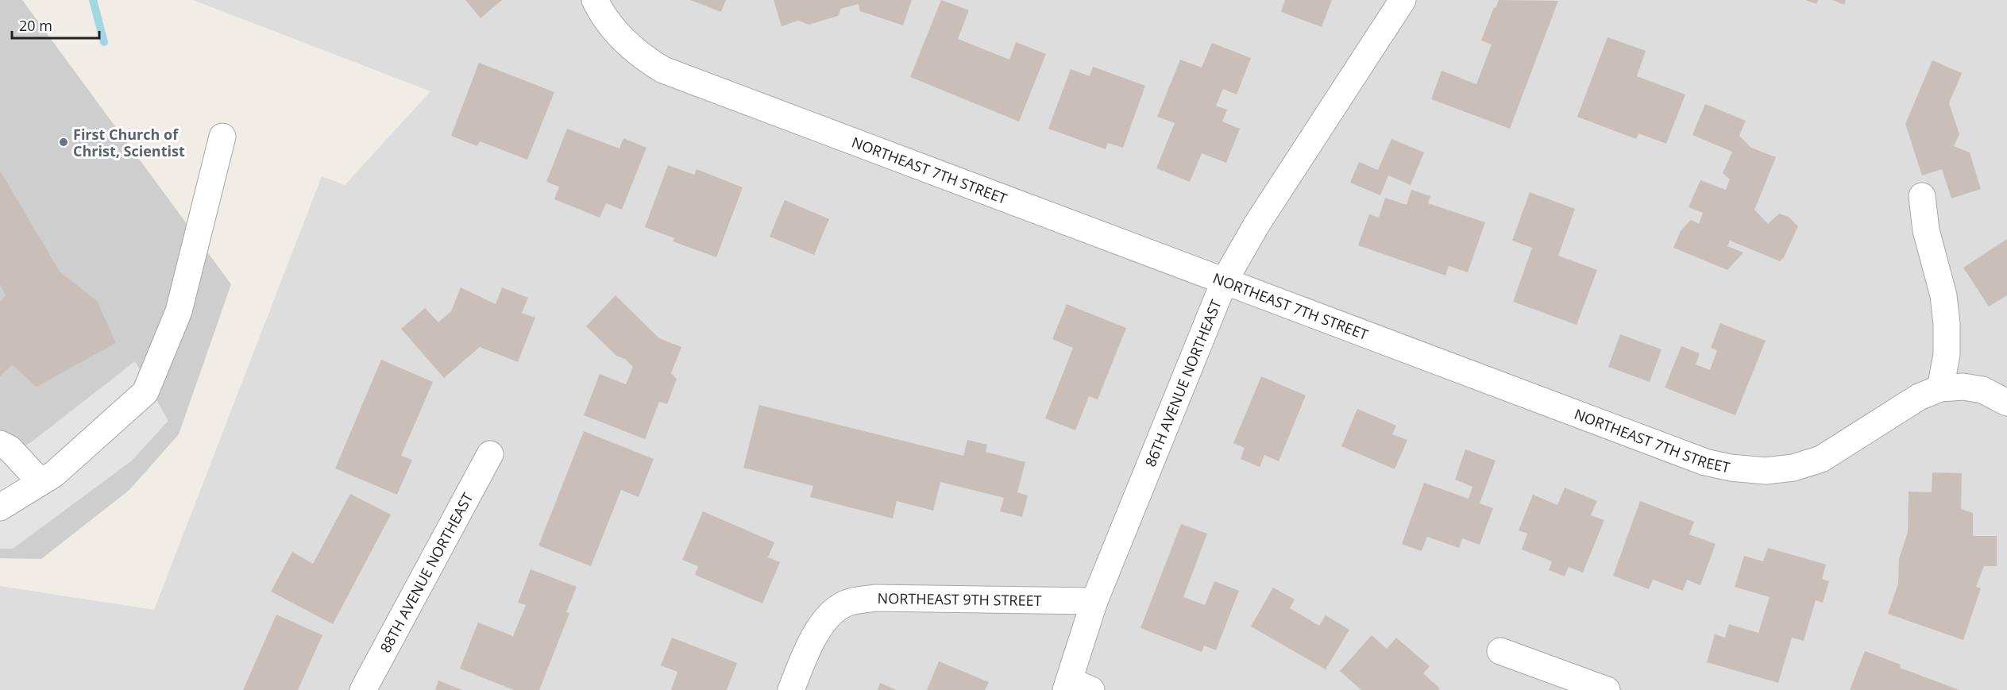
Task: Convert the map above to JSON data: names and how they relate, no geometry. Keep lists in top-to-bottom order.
{
  "streets": {
    "street": [
      "NORTHEAST 7TH STREET",
      "86TH AVENUE NORTHEAST",
      "88TH AVENUE NORTHEAST",
      "NORTHEAST 9TH STREET"
    ]
  },
  "crossings": [
    ["NORTHEAST 7TH STREET", "86TH AVENUE NORTHEAST"],
    ["86TH AVENUE NORTHEAST", "NORTHEAST 9TH STREET"]
  ],
  "places": ["First Church of Christ, Scientist"],
  "scale_bar": "20 m"
}
